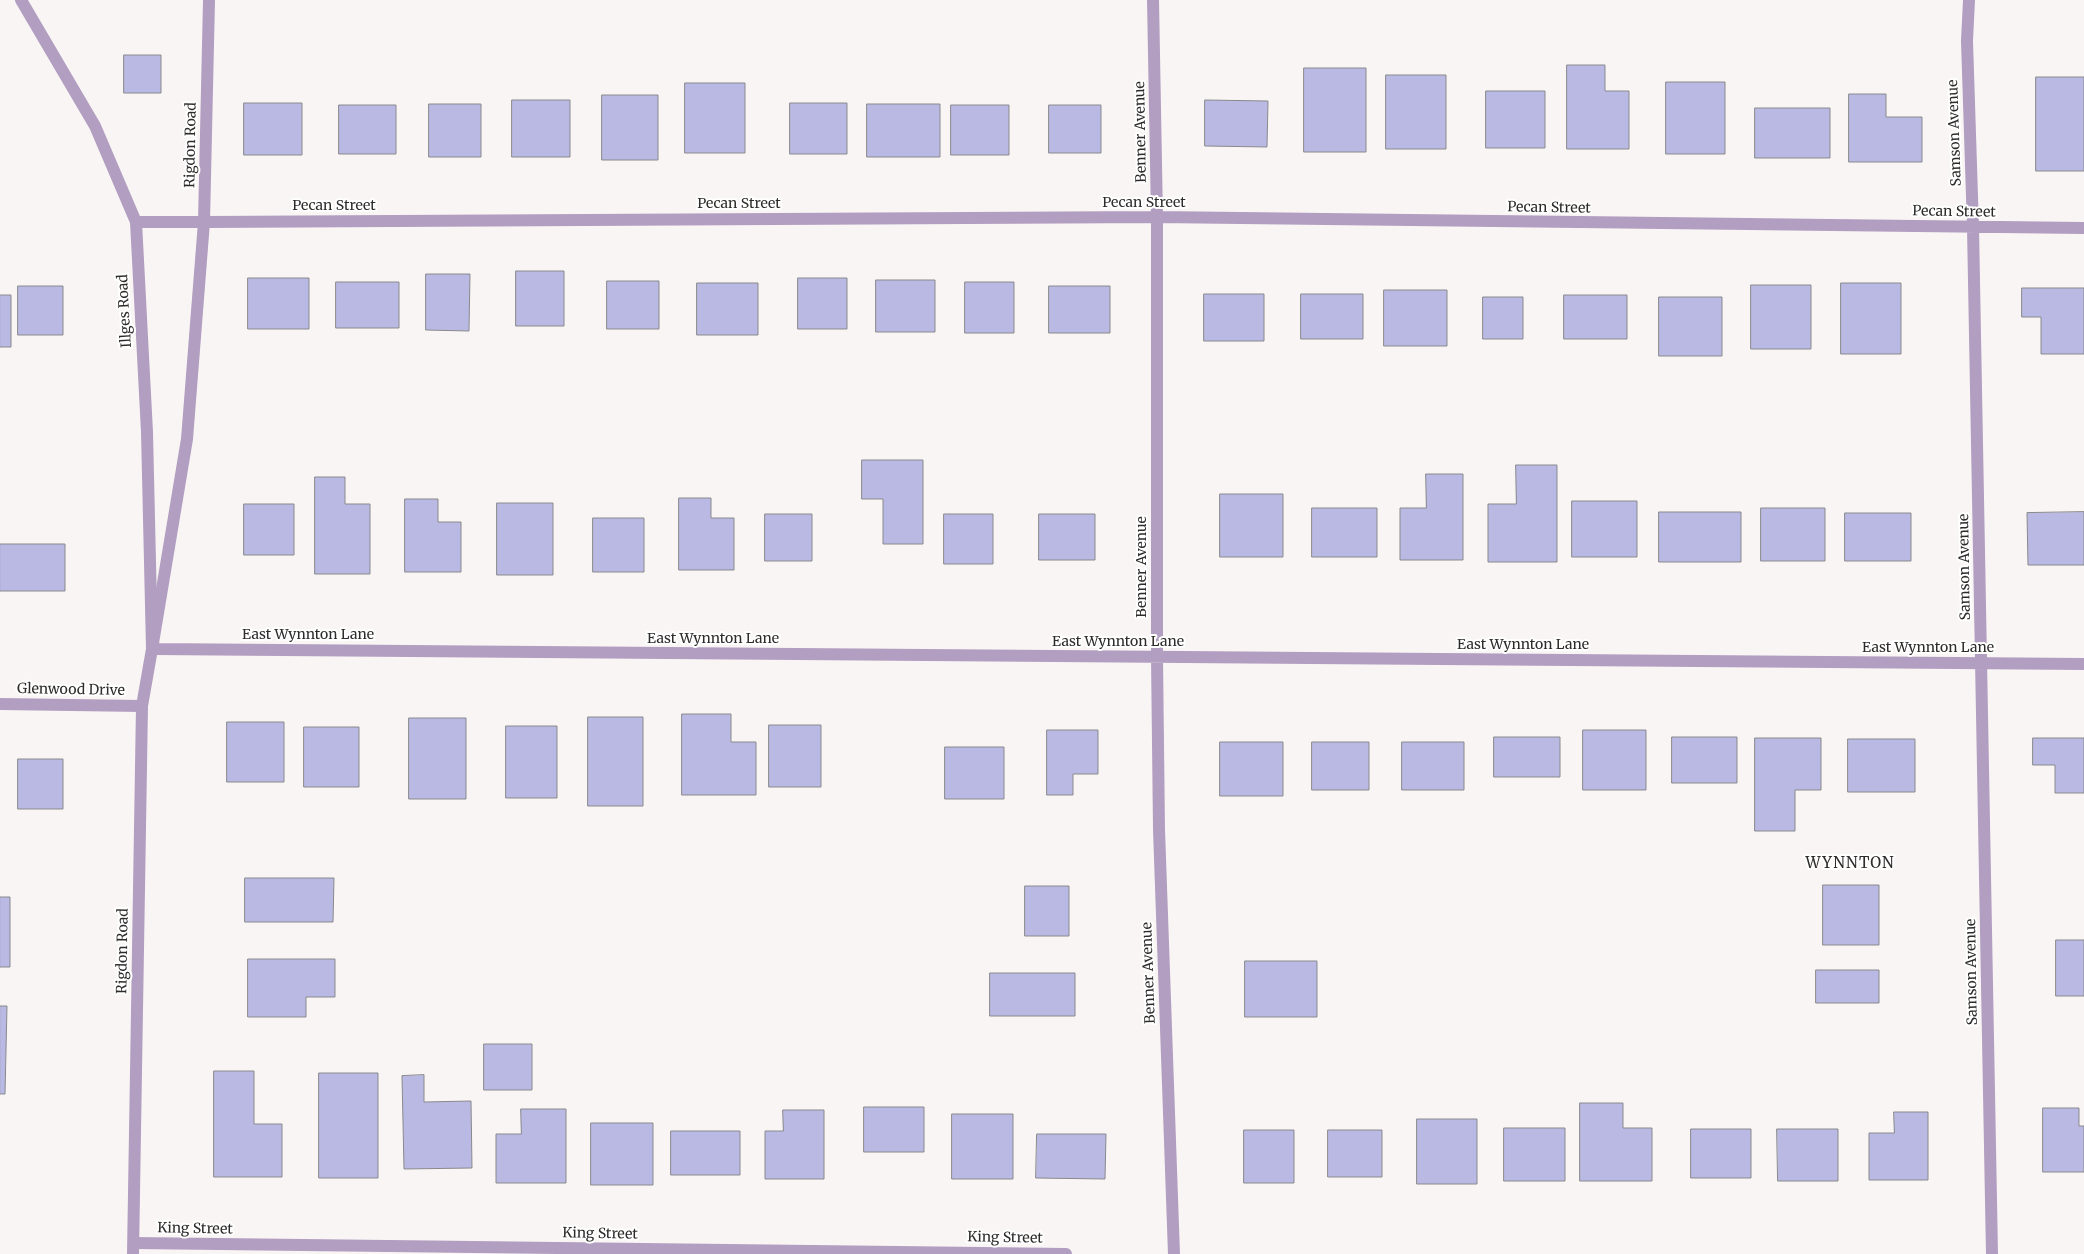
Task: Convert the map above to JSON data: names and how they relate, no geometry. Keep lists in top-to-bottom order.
{
  "streets": {
    "street": [
      "Benner Avenue",
      "Samson Avenue",
      "Rigdon Road",
      "Pecan Street",
      "Illges Road",
      "East Wynnton Lane",
      "Glenwood Drive",
      "King Street"
    ]
  },
  "crossings": [
    ["Benner Avenue", "Pecan Street"],
    ["Benner Avenue", "East Wynnton Lane"],
    ["Samson Avenue", "Pecan Street"],
    ["Samson Avenue", "East Wynnton Lane"],
    ["Rigdon Road", "Pecan Street"],
    ["Rigdon Road", "Illges Road"],
    ["Rigdon Road", "East Wynnton Lane"],
    ["Rigdon Road", "Glenwood Drive"],
    ["Rigdon Road", "King Street"],
    ["Illges Road", "East Wynnton Lane"]
  ],
  "districts": ["WYNNTON"]
}
